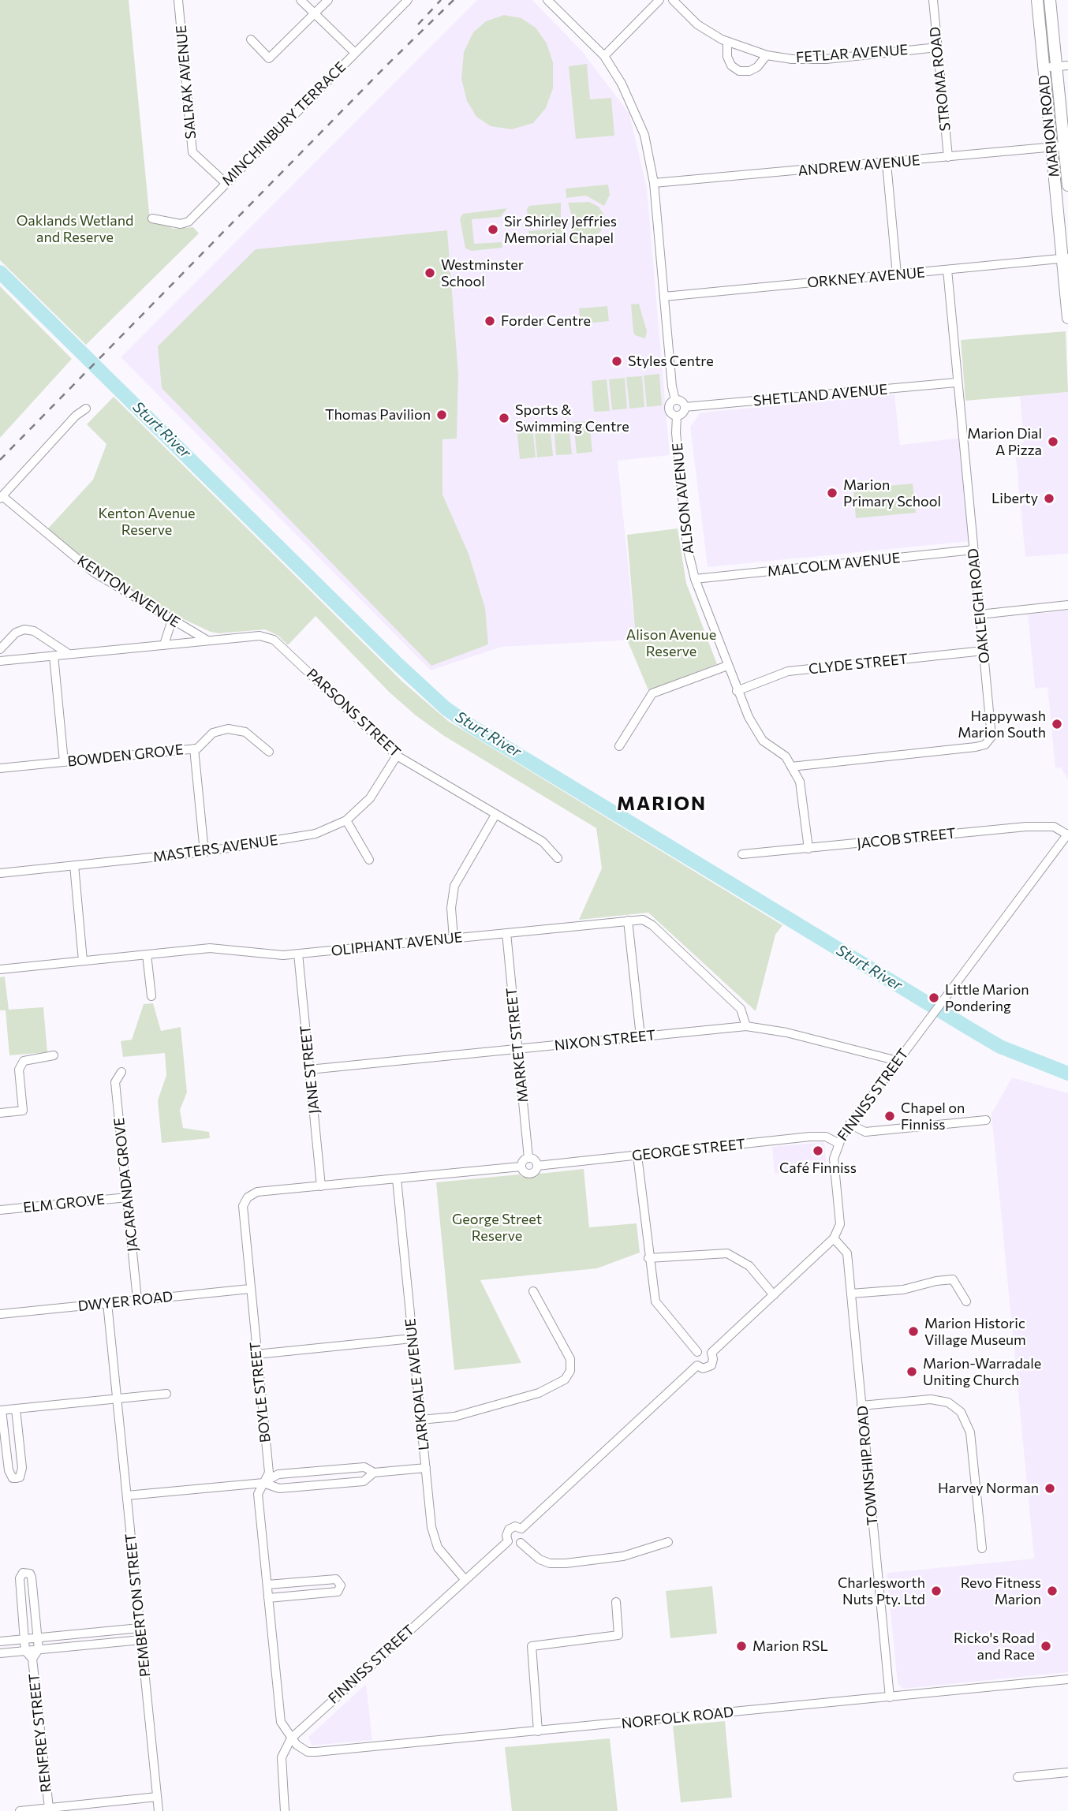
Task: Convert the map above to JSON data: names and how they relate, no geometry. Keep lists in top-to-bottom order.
{
  "streets": {
    "main road": ["MARION ROAD"],
    "street": [
      "FETLAR AVENUE",
      "STROMA ROAD",
      "SALRAK AVENUE",
      "MINCHINBURY TERRACE",
      "ANDREW AVENUE",
      "ORKNEY AVENUE",
      "SHETLAND AVENUE",
      "ALISON AVENUE",
      "MALCOLM AVENUE",
      "KENTON AVENUE",
      "OAKLEIGH ROAD",
      "CLYDE STREET",
      "PARSONS STREET",
      "BOWDEN GROVE",
      "JACOB STREET",
      "MASTERS AVENUE",
      "OLIPHANT AVENUE",
      "NIXON STREET",
      "MARKET STREET",
      "JANE STREET",
      "FINNISS STREET",
      "GEORGE STREET",
      "JACARANDA GROVE",
      "ELM GROVE",
      "DWYER ROAD",
      "LARKDALE AVENUE",
      "BOYLE STREET",
      "TOWNSHIP ROAD",
      "PEMBERTON STREET",
      "NORFOLK ROAD",
      "RENFREY STREET"
    ]
  },
  "crossings": [
    ["FETLAR AVENUE", "STROMA ROAD"],
    ["STROMA ROAD", "ANDREW AVENUE"],
    ["SALRAK AVENUE", "MINCHINBURY TERRACE"],
    ["MARION ROAD", "ANDREW AVENUE"],
    ["MARION ROAD", "ORKNEY AVENUE"],
    ["ORKNEY AVENUE", "OAKLEIGH ROAD"],
    ["SHETLAND AVENUE", "ALISON AVENUE"],
    ["SHETLAND AVENUE", "OAKLEIGH ROAD"],
    ["ALISON AVENUE", "MALCOLM AVENUE"],
    ["ALISON AVENUE", "OAKLEIGH ROAD"],
    ["ALISON AVENUE", "CLYDE STREET"],
    ["ALISON AVENUE", "JACOB STREET"],
    ["MALCOLM AVENUE", "OAKLEIGH ROAD"],
    ["KENTON AVENUE", "PARSONS STREET"],
    ["OAKLEIGH ROAD", "CLYDE STREET"],
    ["PARSONS STREET", "MASTERS AVENUE"],
    ["JACOB STREET", "FINNISS STREET"],
    ["OLIPHANT AVENUE", "NIXON STREET"],
    ["OLIPHANT AVENUE", "MARKET STREET"],
    ["OLIPHANT AVENUE", "JANE STREET"],
    ["NIXON STREET", "MARKET STREET"],
    ["NIXON STREET", "JANE STREET"],
    ["NIXON STREET", "FINNISS STREET"],
    ["MARKET STREET", "GEORGE STREET"],
    ["JANE STREET", "BOYLE STREET"],
    ["FINNISS STREET", "GEORGE STREET"],
    ["FINNISS STREET", "LARKDALE AVENUE"],
    ["FINNISS STREET", "BOYLE STREET"],
    ["FINNISS STREET", "TOWNSHIP ROAD"],
    ["FINNISS STREET", "NORFOLK ROAD"],
    ["JACARANDA GROVE", "ELM GROVE"],
    ["JACARANDA GROVE", "DWYER ROAD"],
    ["DWYER ROAD", "BOYLE STREET"],
    ["DWYER ROAD", "PEMBERTON STREET"],
    ["BOYLE STREET", "NORFOLK ROAD"],
    ["TOWNSHIP ROAD", "NORFOLK ROAD"]
  ],
  "districts": ["MARION"],
  "water": ["Sturt River"],
  "parks": [
    "Oaklands Wetland and Reserve",
    "Kenton Avenue Reserve",
    "Alison Avenue Reserve",
    "George Street Reserve"
  ],
  "places": [
    "Sir Shirley Jeffries Memorial Chapel",
    "Westminster School",
    "Forder Centre",
    "Styles Centre",
    "Thomas Pavilion",
    "Sports & Swimming Centre",
    "Marion Dial A Pizza",
    "Marion Primary School",
    "Liberty",
    "Happywash Marion South",
    "Little Marion Pondering",
    "Chapel on Finniss",
    "Café Finniss",
    "Marion Historic Village Museum",
    "Marion-Warradale Uniting Church",
    "Harvey Norman",
    "Charlesworth Nuts Pty. Ltd",
    "Revo Fitness Marion",
    "Marion RSL",
    "Ricko's Road and Race"
  ]
}
